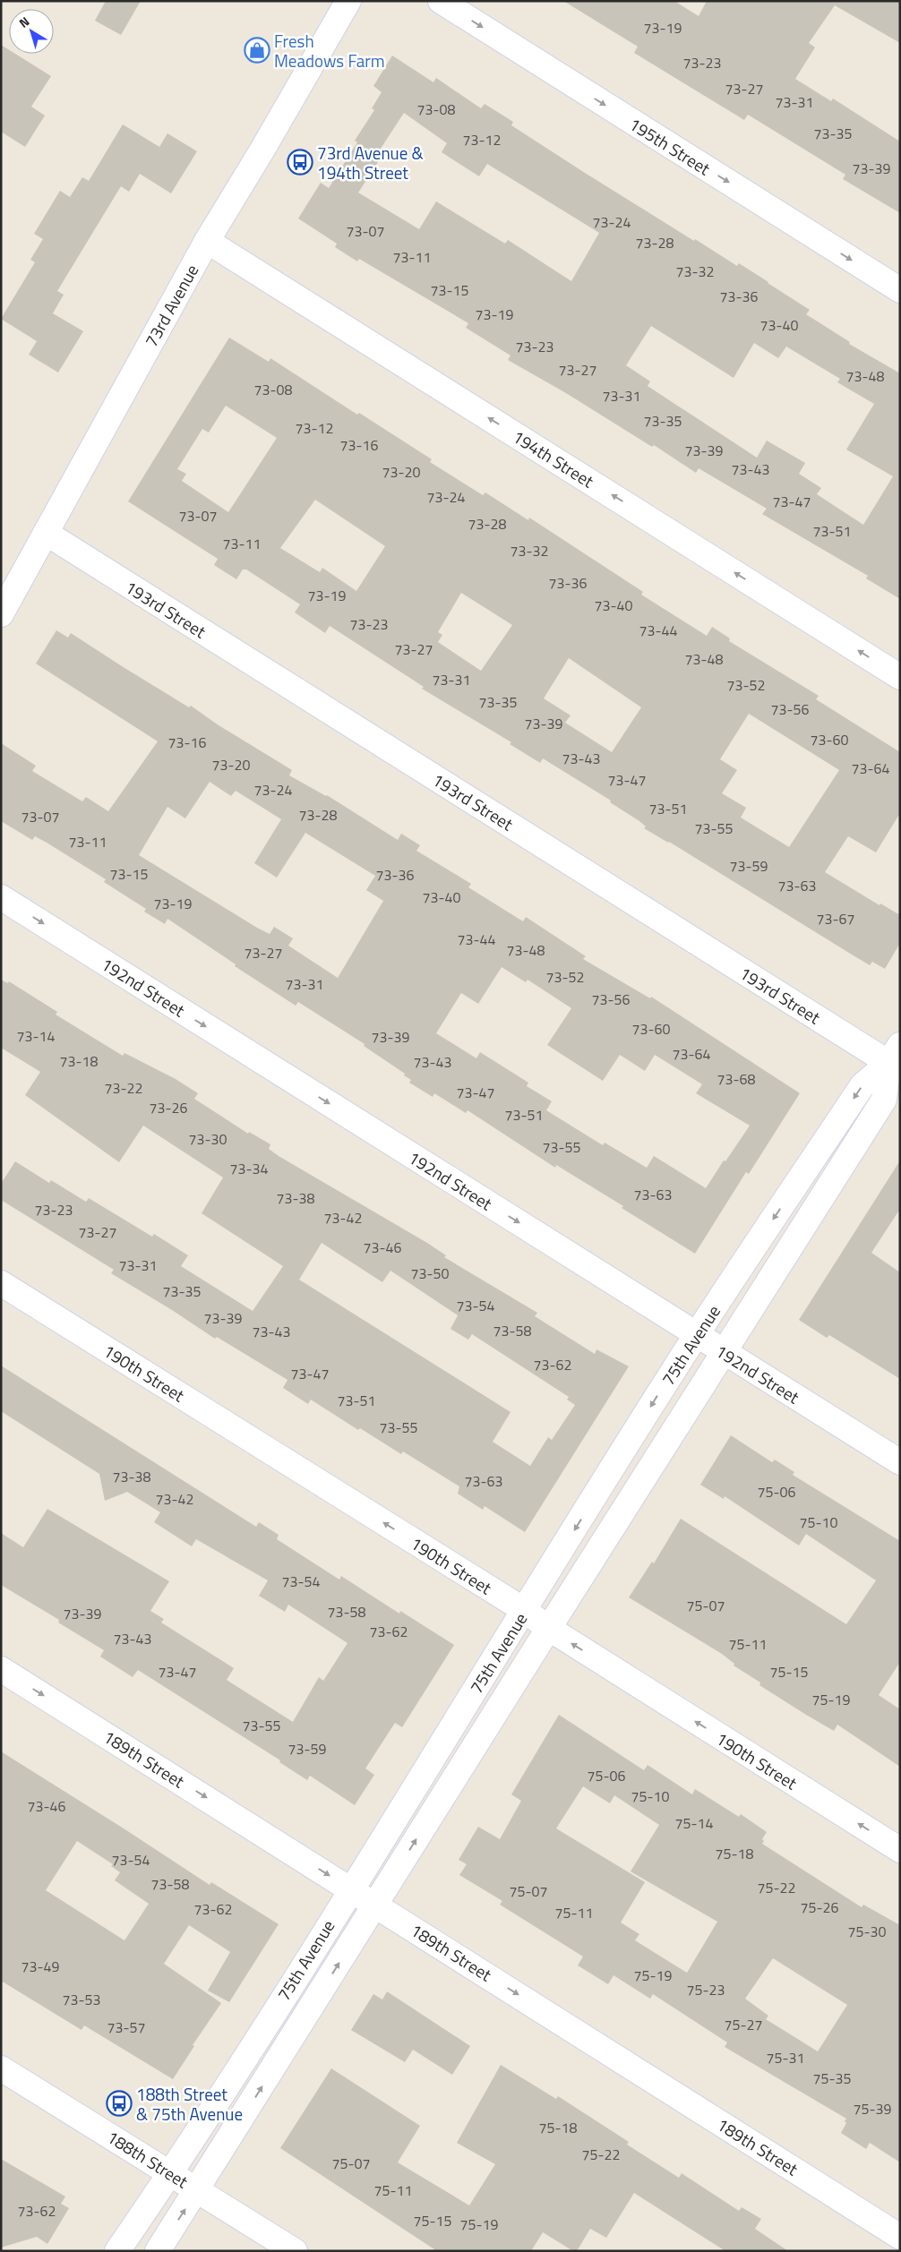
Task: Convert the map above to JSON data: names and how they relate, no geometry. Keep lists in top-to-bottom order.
{
  "streets": {
    "street": [
      "195th Street",
      "73rd Avenue",
      "194th Street",
      "193rd Street",
      "192nd Street",
      "75th Avenue",
      "190th Street",
      "189th Street",
      "188th Street"
    ]
  },
  "crossings": [
    ["73rd Avenue", "194th Street"],
    ["73rd Avenue", "193rd Street"],
    ["193rd Street", "75th Avenue"],
    ["192nd Street", "75th Avenue"],
    ["75th Avenue", "190th Street"],
    ["75th Avenue", "189th Street"],
    ["75th Avenue", "188th Street"]
  ],
  "one_way": [
    "195th Street",
    "194th Street",
    "192nd Street",
    "190th Street",
    "189th Street"
  ],
  "places": {
    "shop": ["Fresh Meadows Farm"],
    "bus stop": ["73rd Avenue & 194th Street", "188th Street & 75th Avenue"]
  },
  "house_numbers": [
    "73-19",
    "73-23",
    "73-27",
    "73-31",
    "73-08",
    "73-35",
    "73-12",
    "73-39",
    "73-24",
    "73-07",
    "73-28",
    "73-11",
    "73-32",
    "73-15",
    "73-36",
    "73-19",
    "73-40",
    "73-23",
    "73-27",
    "73-48",
    "73-08",
    "73-31",
    "73-35",
    "73-12",
    "73-16",
    "73-39",
    "73-43",
    "73-20",
    "73-24",
    "73-47",
    "73-07",
    "73-28",
    "73-51",
    "73-11",
    "73-32",
    "73-36",
    "73-19",
    "73-40",
    "73-23",
    "73-44",
    "73-27",
    "73-48",
    "73-31",
    "73-52",
    "73-35",
    "73-56",
    "73-39",
    "73-60",
    "73-16",
    "73-43",
    "73-20",
    "73-64",
    "73-47",
    "73-24",
    "73-51",
    "73-28",
    "73-07",
    "73-55",
    "73-11",
    "73-59",
    "73-15",
    "73-36",
    "73-63",
    "73-40",
    "73-19",
    "73-67",
    "73-44",
    "73-48",
    "73-27",
    "73-52",
    "73-31",
    "73-56",
    "73-60",
    "73-14",
    "73-39",
    "73-64",
    "73-18",
    "73-43",
    "73-68",
    "73-22",
    "73-47",
    "73-26",
    "73-51",
    "73-30",
    "73-55",
    "73-34",
    "73-63",
    "73-38",
    "73-23",
    "73-42",
    "73-27",
    "73-46",
    "73-31",
    "73-50",
    "73-35",
    "73-54",
    "73-39",
    "73-58",
    "73-43",
    "73-62",
    "73-47",
    "73-51",
    "73-55",
    "73-38",
    "73-63",
    "75-06",
    "73-42",
    "75-10",
    "73-54",
    "75-07",
    "73-58",
    "73-39",
    "73-62",
    "73-43",
    "75-11",
    "73-47",
    "75-15",
    "75-19",
    "73-55",
    "73-59",
    "75-06",
    "75-10",
    "73-46",
    "75-14",
    "75-18",
    "73-54",
    "73-58",
    "75-22",
    "75-07",
    "75-26",
    "73-62",
    "75-11",
    "75-30",
    "73-49",
    "75-19",
    "75-23",
    "73-53",
    "75-27",
    "73-57",
    "75-31",
    "75-35",
    "75-39",
    "75-18",
    "75-22",
    "75-07",
    "75-11",
    "73-62",
    "75-15",
    "75-19"
  ],
  "north": "top left"
}
